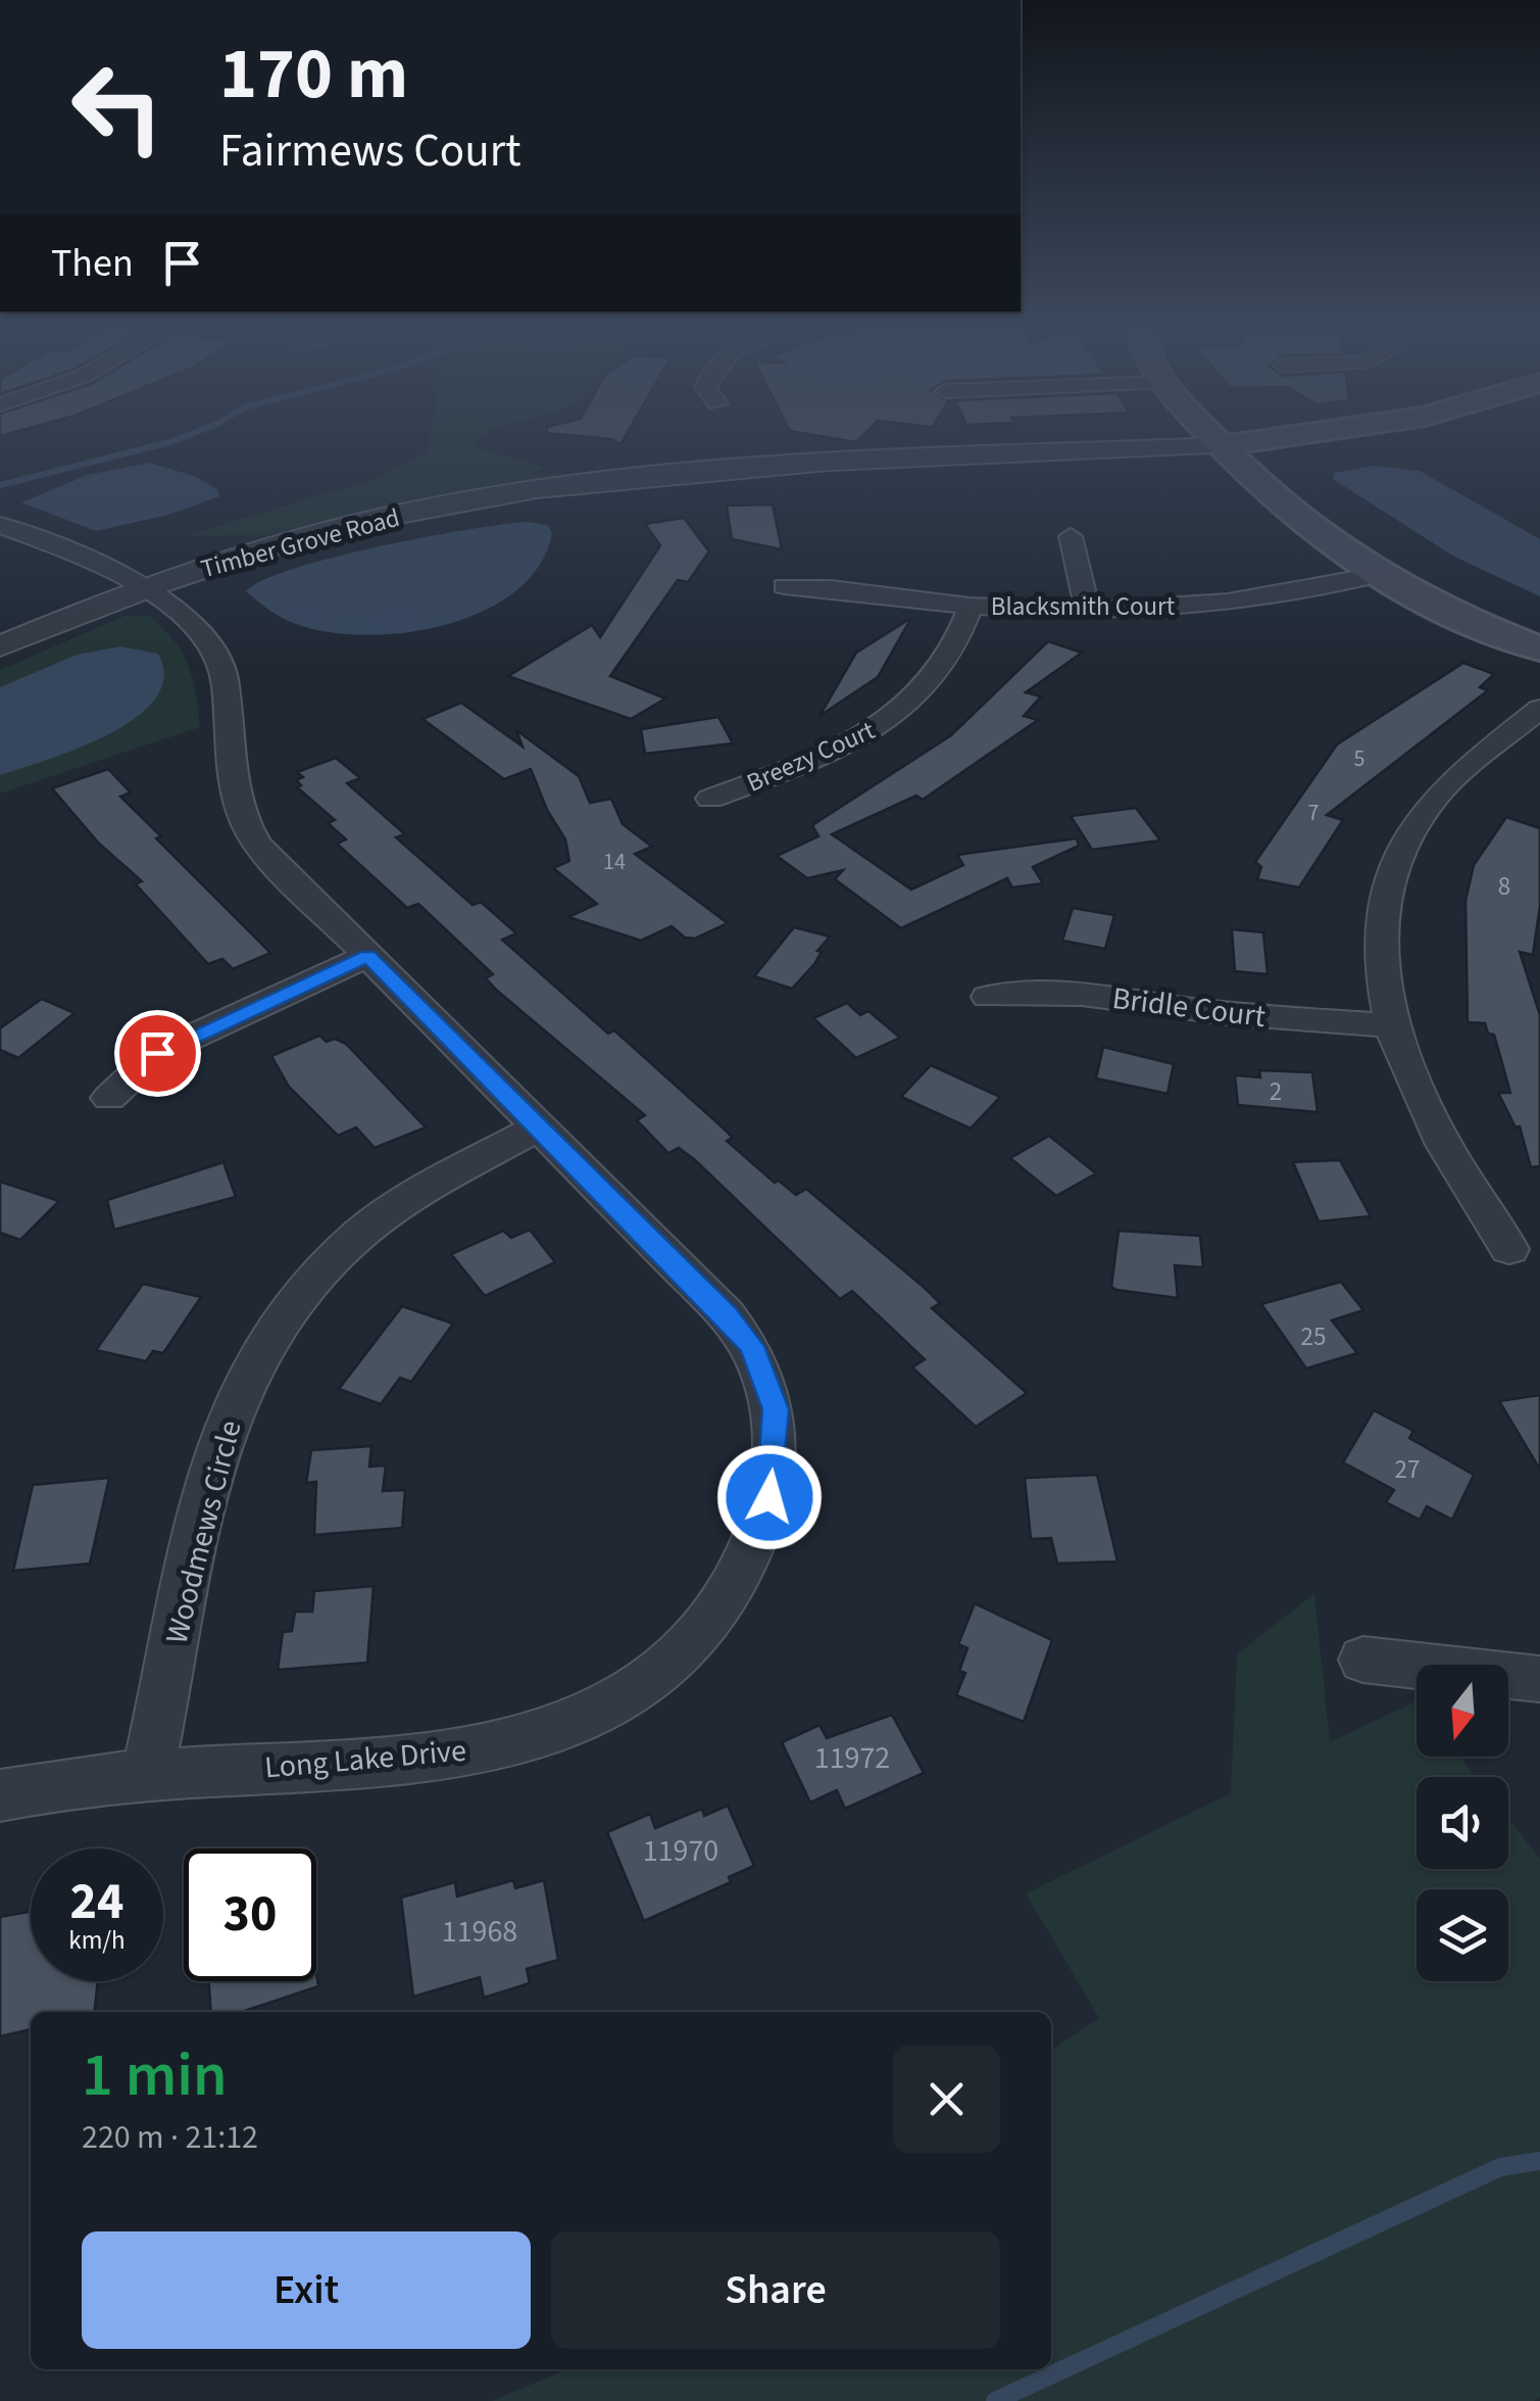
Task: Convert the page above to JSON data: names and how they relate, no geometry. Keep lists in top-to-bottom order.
{
  "streets": {
    "street": [
      "Timber Grove Road",
      "Blacksmith Court",
      "Breezy Court",
      "Bridle Court",
      "Woodmews Circle",
      "Long Lake Drive"
    ]
  },
  "crossings": [
    ["Timber Grove Road", "Long Lake Drive"],
    ["Blacksmith Court", "Breezy Court"],
    ["Woodmews Circle", "Long Lake Drive"]
  ],
  "house_numbers": [
    "5",
    "7",
    "14",
    "8",
    "2",
    "25",
    "27",
    "11972",
    "11970",
    "11968"
  ],
  "north": "bottom",
  "page": {
    "turn": ["170 m", "Fairmews Court"],
    "then": "Then",
    "speed": "24 km/h",
    "limit": "30",
    "heading": ["1 min", "220 m · 21:12"],
    "buttons": ["Exit", "Share"]
  }
}
